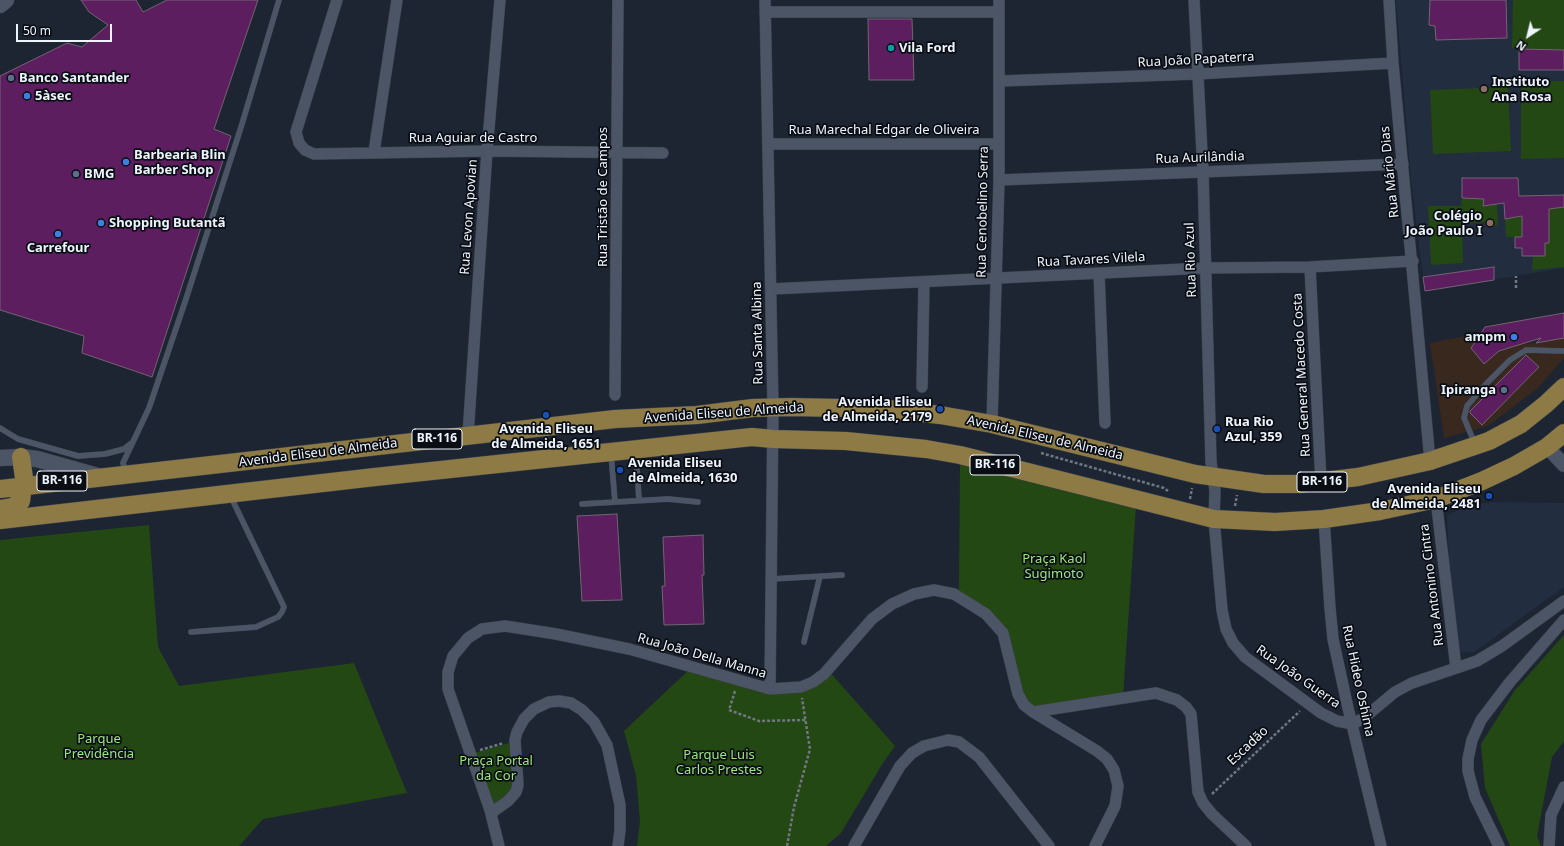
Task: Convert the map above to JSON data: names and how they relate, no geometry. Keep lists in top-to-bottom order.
{
  "streets": {
    "main road": ["Avenida Eliseu de Almeida", "BR-116"],
    "street": [
      "Rua João Papaterra",
      "Rua Marechal Edgar de Oliveira",
      "Rua Aguiar de Castro",
      "Rua Aurilândia",
      "Rua Mário Dias",
      "Rua Tristão de Campos",
      "Rua Cenobelino Serra",
      "Rua Levon Apovian",
      "Rua Tavares Vilela",
      "Rua Rio Azul",
      "Rua Santa Albina",
      "Rua General Macedo Costa",
      "Rua Antonino Cintra",
      "Rua João Della Manna",
      "Rua João Guerra",
      "Rua Hideo Oshima"
    ],
    "path": ["Escadão"]
  },
  "crossings": [
    ["Rua João Papaterra", "Rua Mário Dias"],
    ["Rua João Papaterra", "Rua Cenobelino Serra"],
    ["Rua João Papaterra", "Rua Rio Azul"],
    ["Rua Marechal Edgar de Oliveira", "Rua Cenobelino Serra"],
    ["Rua Marechal Edgar de Oliveira", "Rua Santa Albina"],
    ["Rua Aguiar de Castro", "Rua Tristão de Campos"],
    ["Rua Aguiar de Castro", "Rua Levon Apovian"],
    ["Rua Aurilândia", "Rua Mário Dias"],
    ["Rua Aurilândia", "Rua Cenobelino Serra"],
    ["Rua Aurilândia", "Rua Rio Azul"],
    ["Rua Mário Dias", "Rua Tavares Vilela"],
    ["Rua Mário Dias", "Avenida Eliseu de Almeida"],
    ["Rua Cenobelino Serra", "Rua Tavares Vilela"],
    ["Rua Cenobelino Serra", "Avenida Eliseu de Almeida"],
    ["Rua Levon Apovian", "Avenida Eliseu de Almeida"],
    ["Rua Tavares Vilela", "Rua Rio Azul"],
    ["Rua Tavares Vilela", "Rua Santa Albina"],
    ["Rua Tavares Vilela", "Rua General Macedo Costa"],
    ["Rua Rio Azul", "Avenida Eliseu de Almeida"],
    ["Rua Rio Azul", "Rua João Guerra"],
    ["Rua Santa Albina", "Avenida Eliseu de Almeida"],
    ["Rua Santa Albina", "Rua João Della Manna"],
    ["Rua General Macedo Costa", "Avenida Eliseu de Almeida"],
    ["Avenida Eliseu de Almeida", "Rua Antonino Cintra"],
    ["Avenida Eliseu de Almeida", "Rua João Guerra"],
    ["Avenida Eliseu de Almeida", "Rua Hideo Oshima"],
    ["Rua João Guerra", "Rua Hideo Oshima"],
    ["Rua João Guerra", "Escadão"]
  ],
  "parks": [
    "Praça Kaol Sugimoto",
    "Parque Previdência",
    "Parque Luis Carlos Prestes",
    "Praça Portal da Cor"
  ],
  "places": [
    "Vila Ford",
    "Banco Santander",
    "Instituto Ana Rosa",
    "5àsec",
    "Barbearia Blin Barber Shop",
    "BMG",
    "Shopping Butantã",
    "Colégio João Paulo I",
    "Carrefour",
    "ampm",
    "Ipiranga",
    "Avenida Eliseu de Almeida, 2179",
    "Avenida Eliseu de Almeida, 1651",
    "Rua Rio Azul, 359",
    "Avenida Eliseu de Almeida, 1630",
    "Avenida Eliseu de Almeida, 2481"
  ],
  "scale_bar": "50 m",
  "north": "bottom left"
}
